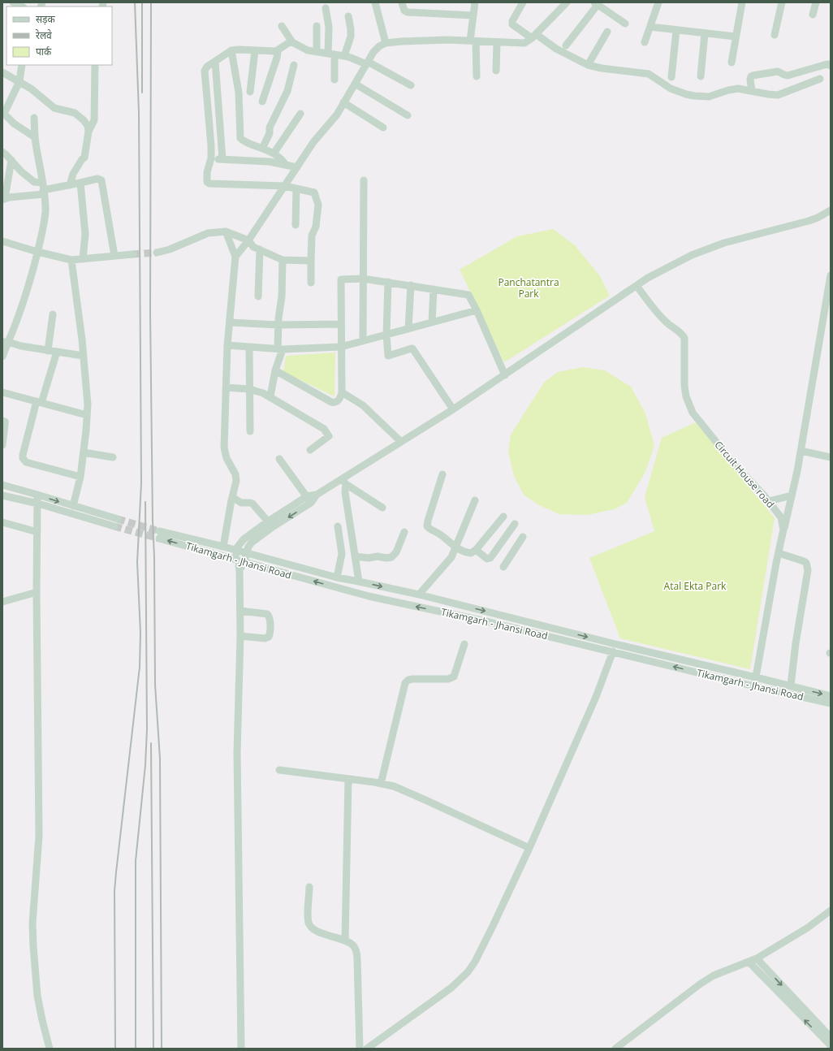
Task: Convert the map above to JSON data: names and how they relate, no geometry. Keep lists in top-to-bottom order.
{
  "streets": {
    "street": ["Circuit House road", "Tikamgarh - Jhansi Road"]
  },
  "parks": ["Panchatantra Park", "Atal Ekta Park"],
  "legend": ["सड़क", "रेलवे", "पार्क"]
}
